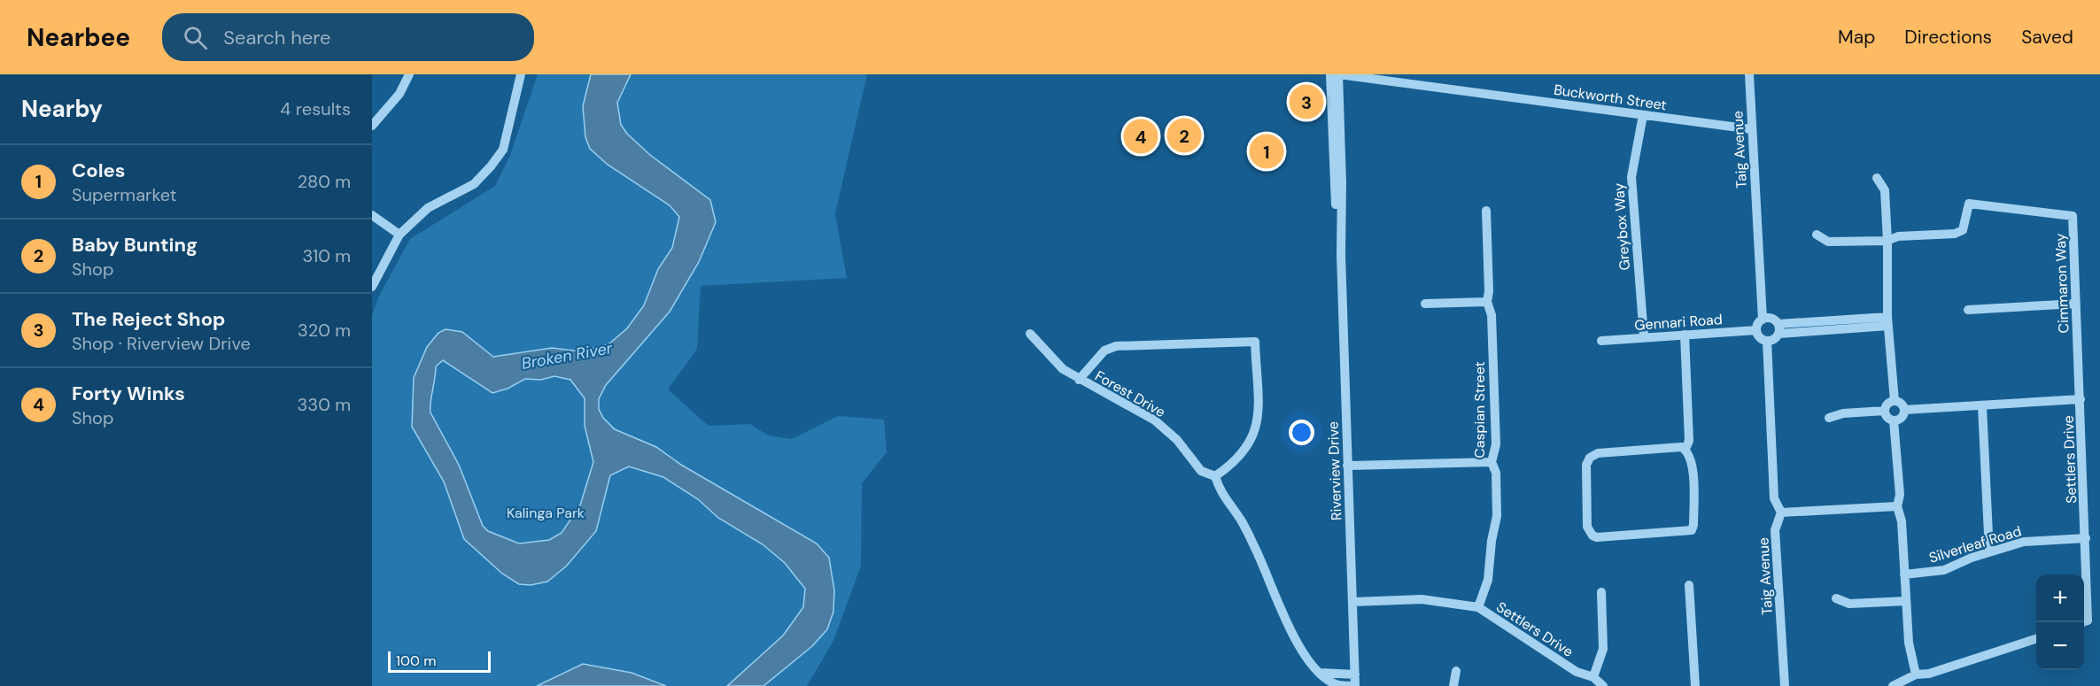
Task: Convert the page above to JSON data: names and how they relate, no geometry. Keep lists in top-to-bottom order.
{
  "streets": {
    "street": [
      "Buckworth Street",
      "Taig Avenue",
      "Greybox Way",
      "Cimmaron Way",
      "Gennari Road",
      "Forest Drive",
      "Caspian Street",
      "Settlers Drive",
      "Riverview Drive",
      "Silverleaf Road"
    ]
  },
  "crossings": [
    ["Buckworth Street", "Taig Avenue"],
    ["Buckworth Street", "Greybox Way"],
    ["Buckworth Street", "Riverview Drive"],
    ["Taig Avenue", "Gennari Road"],
    ["Greybox Way", "Gennari Road"],
    ["Cimmaron Way", "Settlers Drive"],
    ["Caspian Street", "Settlers Drive"],
    ["Settlers Drive", "Riverview Drive"],
    ["Settlers Drive", "Silverleaf Road"]
  ],
  "water": ["Broken River"],
  "parks": ["Kalinga Park"],
  "scale_bar": "100 m",
  "page": {
    "header": "Nearbee",
    "search": "Search here",
    "nav": ["Map", "Directions", "Saved"],
    "heading": ["Nearby", "4 results"],
    "pins": [
      "3",
      "2",
      "4",
      "1"
    ],
    "list": [
      {
        "mark": "1",
        "name": "Coles",
        "note": "Supermarket",
        "value": "280 m"
      },
      {
        "mark": "2",
        "name": "Baby Bunting",
        "note": "Shop",
        "value": "310 m"
      },
      {
        "mark": "3",
        "name": "The Reject Shop",
        "note": "Shop · Riverview Drive",
        "value": "320 m"
      },
      {
        "mark": "4",
        "name": "Forty Winks",
        "note": "Shop",
        "value": "330 m"
      }
    ],
    "map_buttons": ["+", "−"],
    "scale": "100 m"
  }
}
